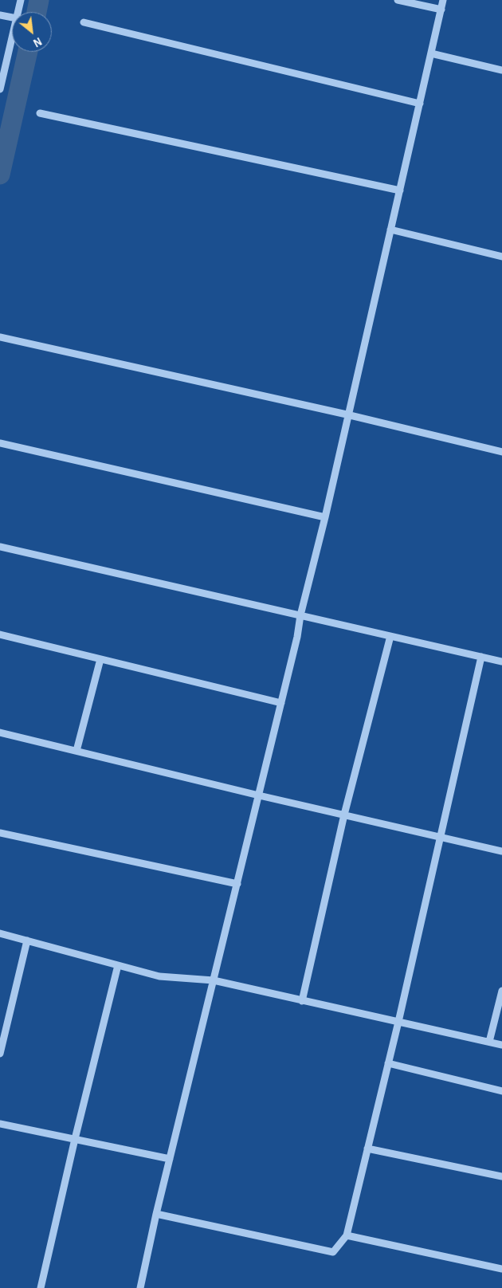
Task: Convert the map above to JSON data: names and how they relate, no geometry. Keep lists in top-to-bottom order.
{
  "north": "bottom right"
}
